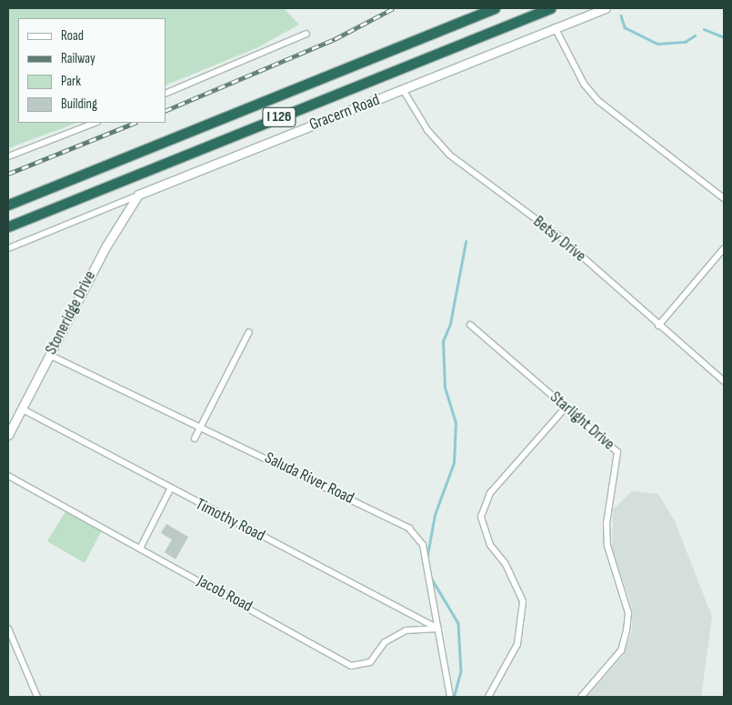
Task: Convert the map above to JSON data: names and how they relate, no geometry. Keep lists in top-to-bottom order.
{
  "streets": {
    "highway": ["I 126"],
    "street": [
      "Gracern Road",
      "Betsy Drive",
      "Stoneridge Drive",
      "Starlight Drive",
      "Saluda River Road",
      "Timothy Road",
      "Jacob Road"
    ]
  },
  "crossings": [
    ["Gracern Road", "Betsy Drive"],
    ["Gracern Road", "Stoneridge Drive"],
    ["Stoneridge Drive", "Saluda River Road"],
    ["Stoneridge Drive", "Timothy Road"],
    ["Saluda River Road", "Timothy Road"],
    ["Saluda River Road", "Jacob Road"],
    ["Timothy Road", "Jacob Road"]
  ],
  "legend": [
    "Road",
    "Railway",
    "Park",
    "Building"
  ]
}
